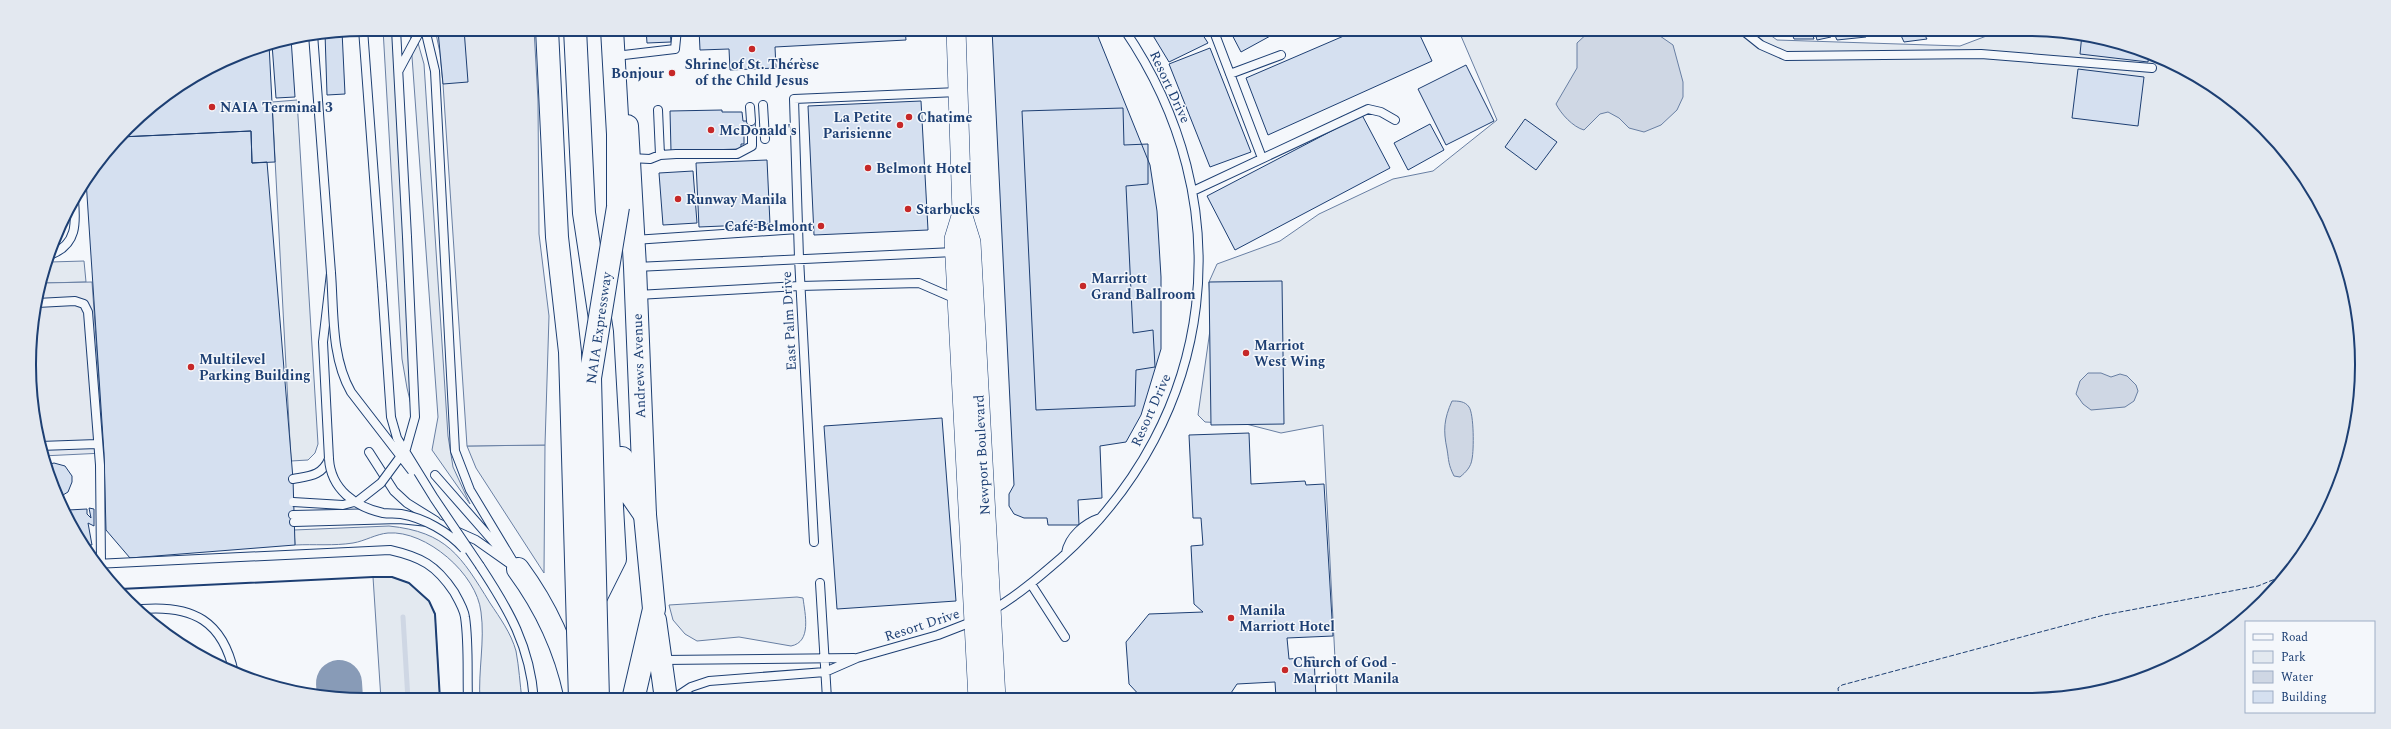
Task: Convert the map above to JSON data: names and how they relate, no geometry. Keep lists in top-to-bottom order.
{
  "streets": {
    "main road": ["NAIA Expressway", "Andrews Avenue"],
    "street": ["Newport Boulevard"],
    "lane": ["Resort Drive", "East Palm Drive"]
  },
  "crossings": [
    ["Resort Drive", "Newport Boulevard"],
    ["East Palm Drive", "Newport Boulevard"]
  ],
  "places": [
    "Shrine of St. Thérèse of the Child Jesus",
    "Bonjour",
    "NAIA Terminal 3",
    "Chatime",
    "La Petite Parisienne",
    "McDonald's",
    "Belmont Hotel",
    "Runway Manila",
    "Starbucks",
    "Café Belmont",
    "Marriott Grand Ballroom",
    "Marriot West Wing",
    "Multilevel Parking Building",
    "Manila Marriott Hotel",
    "Church of God - Marriott Manila"
  ],
  "legend": [
    "Road",
    "Park",
    "Water",
    "Building"
  ]
}
